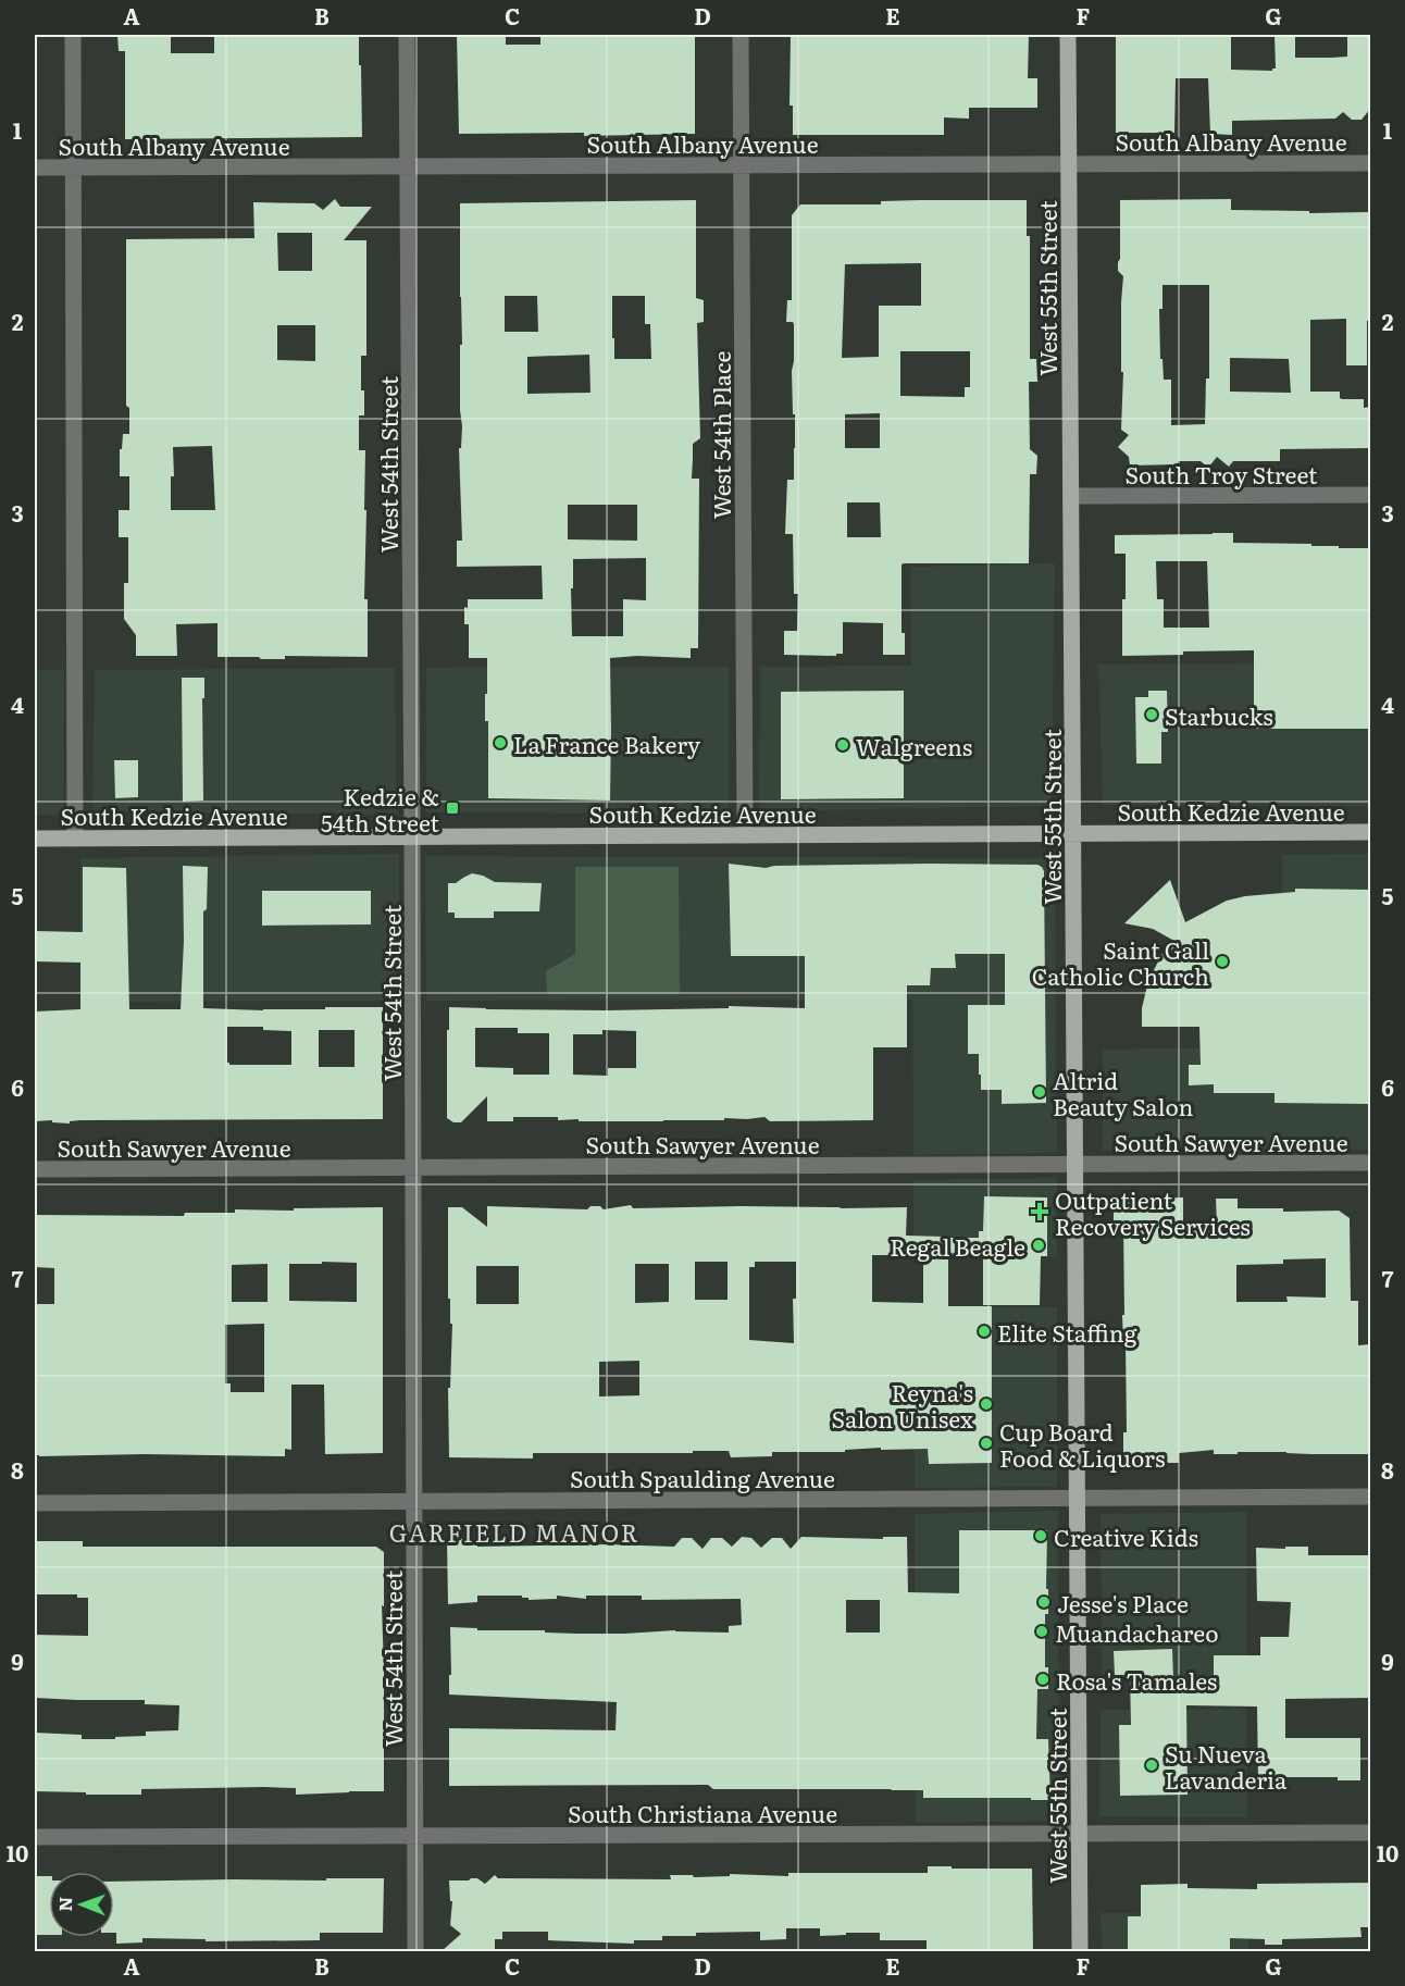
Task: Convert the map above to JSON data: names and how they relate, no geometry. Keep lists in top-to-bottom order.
{
  "streets": {
    "main road": ["West 55th Street", "South Kedzie Avenue"],
    "street": [
      "South Albany Avenue",
      "West 54th Place",
      "West 54th Street",
      "South Troy Street",
      "South Sawyer Avenue",
      "South Spaulding Avenue",
      "South Christiana Avenue"
    ]
  },
  "crossings": [
    ["South Albany Avenue", "West 55th Street"],
    ["South Albany Avenue", "West 54th Place"],
    ["South Albany Avenue", "West 54th Street"],
    ["West 55th Street", "South Troy Street"],
    ["West 55th Street", "South Kedzie Avenue"],
    ["West 55th Street", "South Sawyer Avenue"],
    ["West 55th Street", "South Spaulding Avenue"],
    ["West 55th Street", "South Christiana Avenue"],
    ["West 54th Place", "South Kedzie Avenue"],
    ["West 54th Street", "South Kedzie Avenue"],
    ["West 54th Street", "South Sawyer Avenue"],
    ["West 54th Street", "South Spaulding Avenue"],
    ["West 54th Street", "South Christiana Avenue"]
  ],
  "districts": ["GARFIELD MANOR"],
  "places": {
    "other": [
      "Starbucks",
      "La France Bakery",
      "Walgreens",
      "Saint Gall Catholic Church",
      "Altrid Beauty Salon",
      "Regal Beagle",
      "Elite Staffing",
      "Reyna's Salon Unisex",
      "Cup Board Food & Liquors",
      "Creative Kids",
      "Jesse's Place",
      "Muandachareo",
      "Rosa's Tamales",
      "Su Nueva Lavanderia"
    ],
    "transit": ["Kedzie & 54th Street"],
    "health": ["Outpatient Recovery Services"]
  },
  "north": "left",
  "grid": {
    "columns": [
      "A",
      "B",
      "C",
      "D",
      "E",
      "F",
      "G"
    ],
    "rows": [
      "1",
      "2",
      "3",
      "4",
      "5",
      "6",
      "7",
      "8",
      "9",
      "10"
    ]
  }
}
